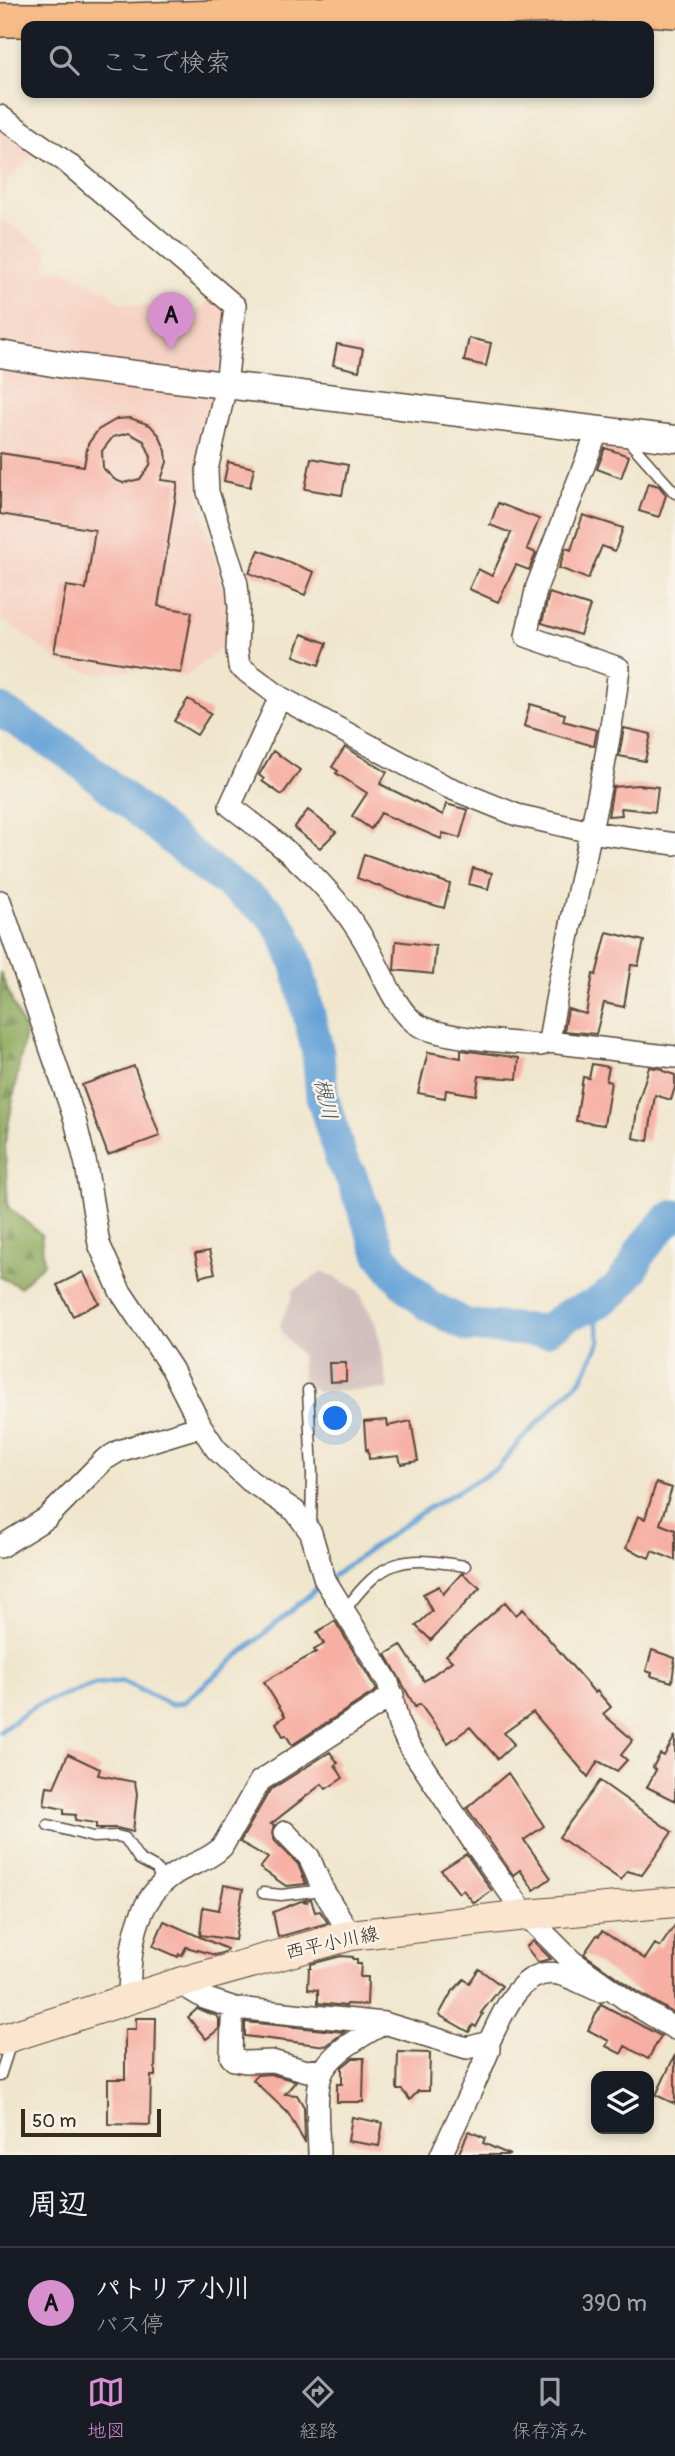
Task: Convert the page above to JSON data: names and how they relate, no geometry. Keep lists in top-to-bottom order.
{
  "streets": {
    "main road": ["西平小川線"]
  },
  "water": ["槻川"],
  "scale_bar": "50 m",
  "page": {
    "search": "ここで検索",
    "pins": "A",
    "scale": "50 m",
    "heading": "周辺",
    "list": [
      {
        "mark": "A",
        "name": "パトリア小川",
        "note": "バス停",
        "value": "390 m"
      }
    ],
    "nav": ["地図", "経路", "保存済み"]
  }
}
